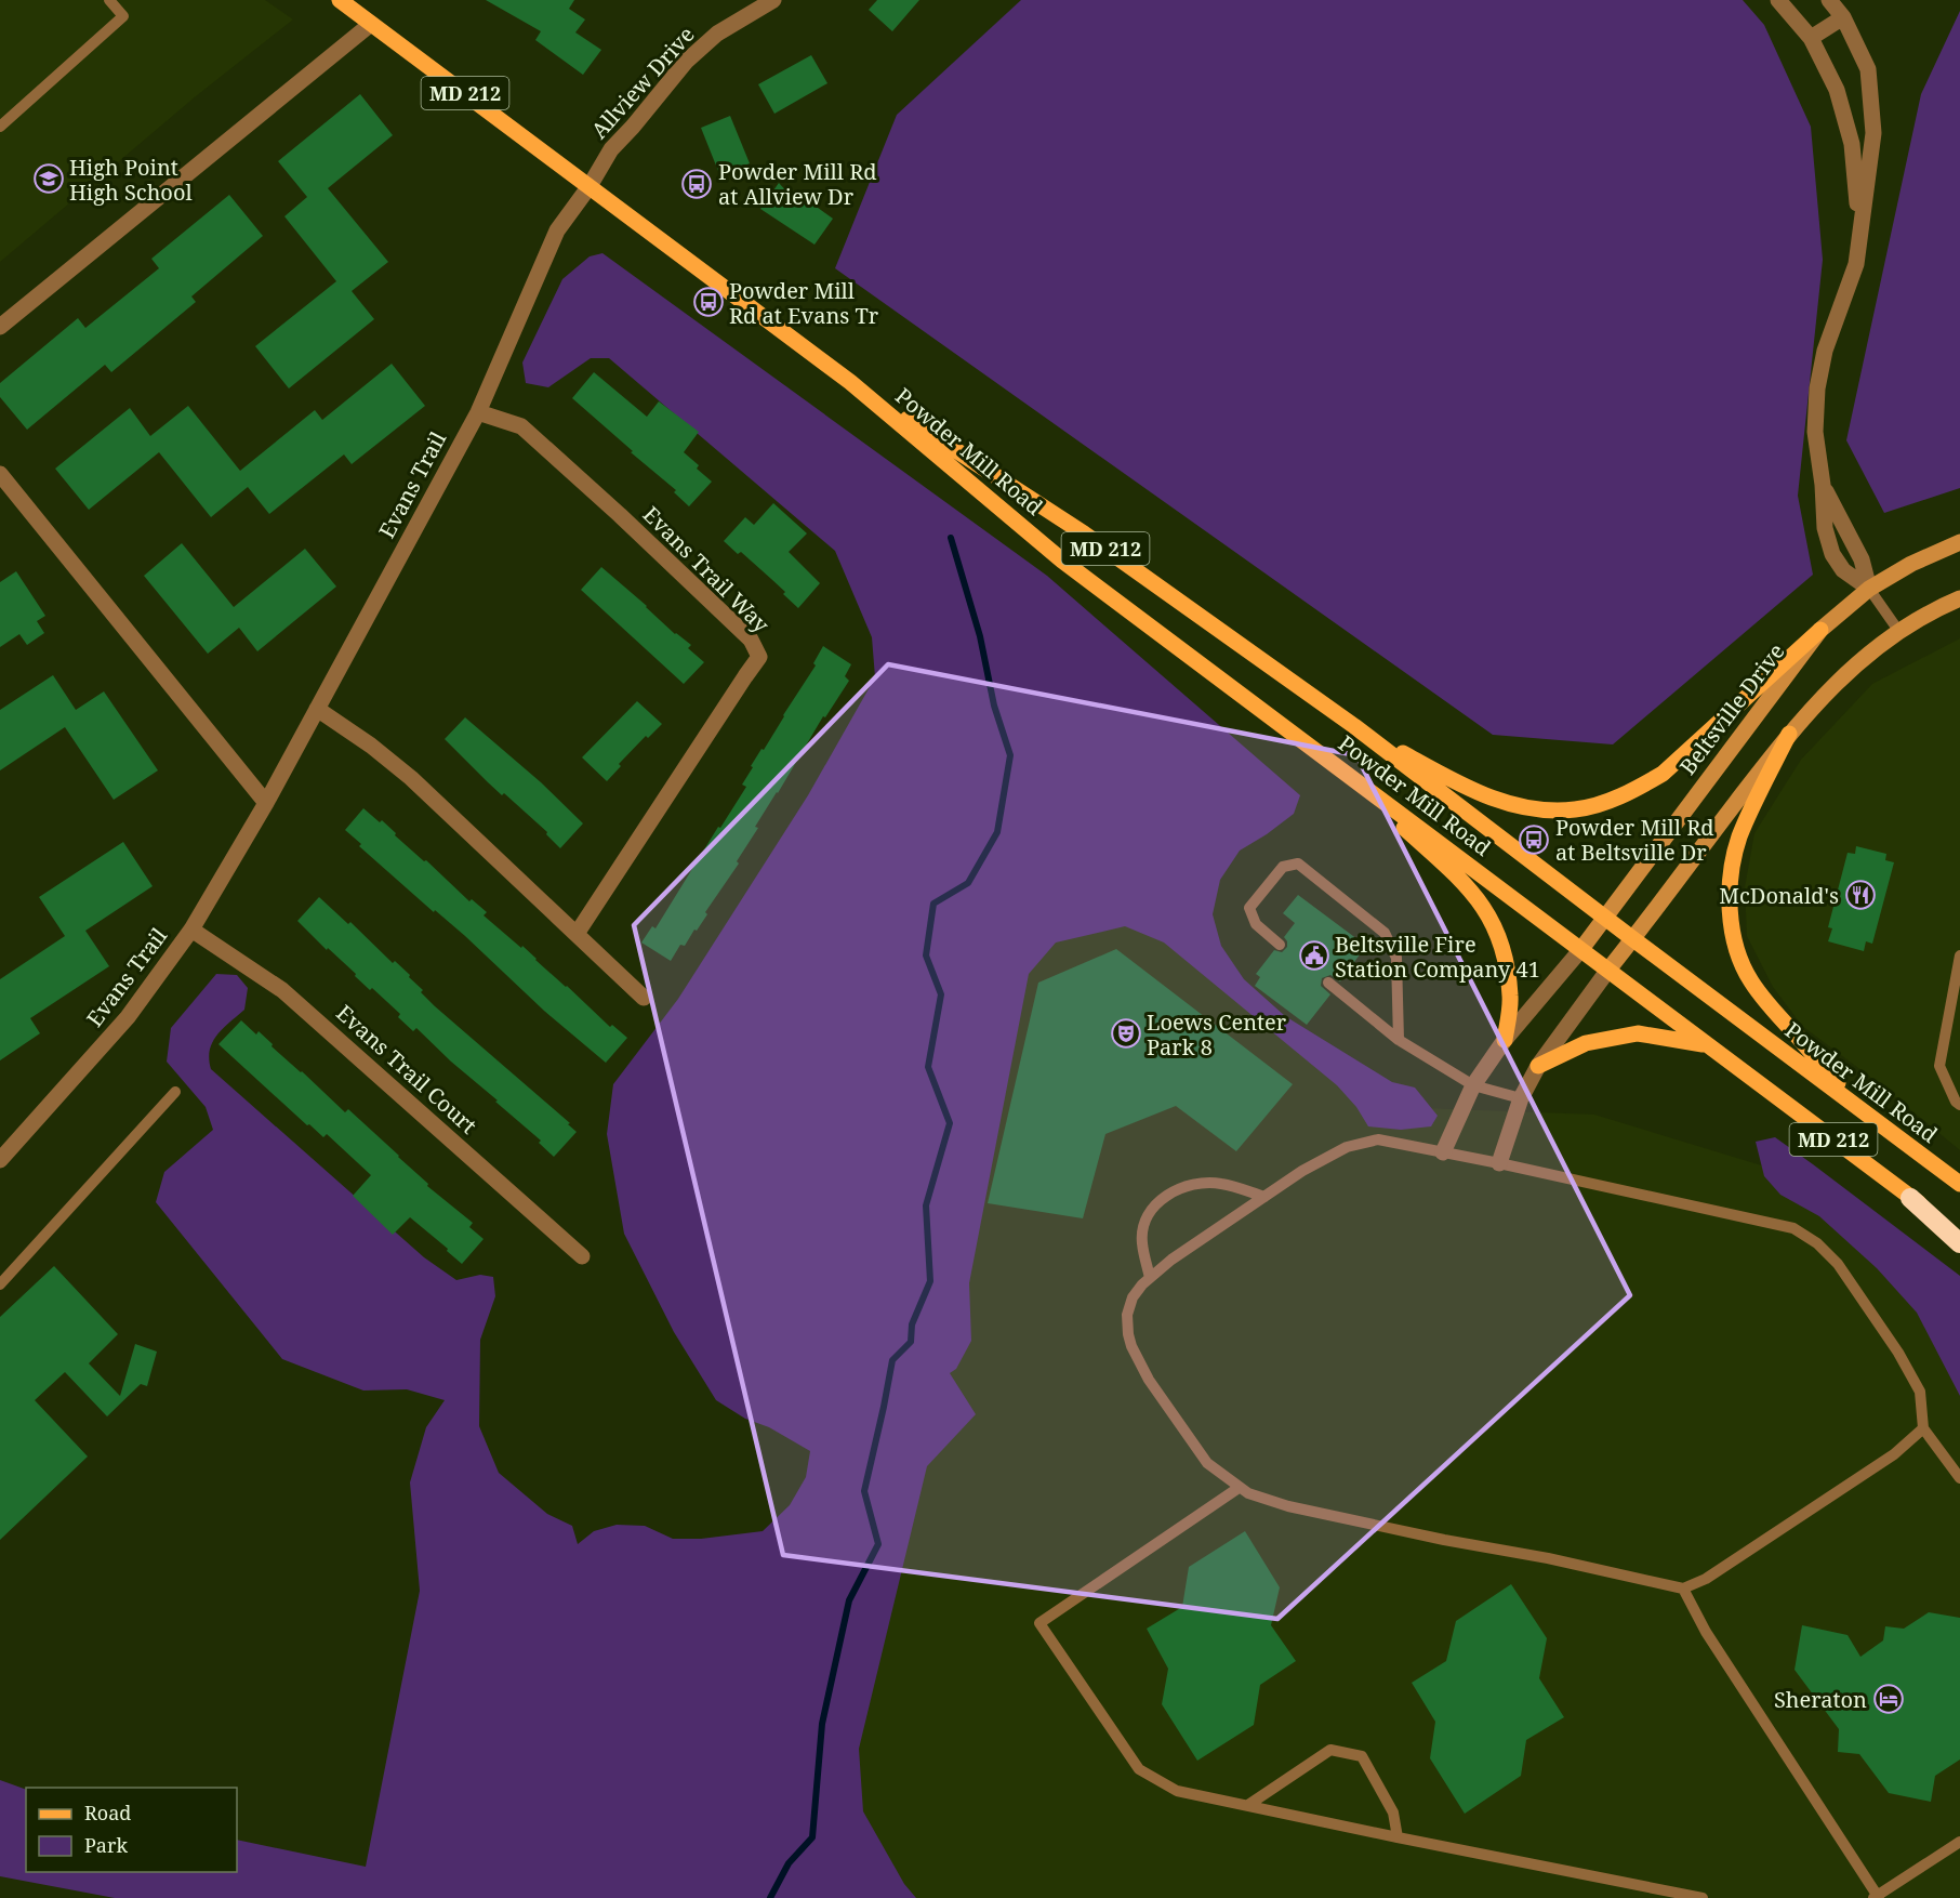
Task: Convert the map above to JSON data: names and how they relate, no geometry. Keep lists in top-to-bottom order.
{
  "streets": {
    "main road": ["MD 212", "Powder Mill Road"],
    "street": [
      "Allview Drive",
      "Evans Trail",
      "Evans Trail Way",
      "Beltsville Drive",
      "Evans Trail Court"
    ]
  },
  "crossings": [
    ["Allview Drive", "Powder Mill Road"],
    ["Allview Drive", "Evans Trail"],
    ["Powder Mill Road", "Evans Trail"],
    ["Powder Mill Road", "Beltsville Drive"],
    ["Evans Trail", "Evans Trail Way"],
    ["Evans Trail", "Evans Trail Court"]
  ],
  "places": {
    "school or university": ["High Point High School"],
    "bus stop": ["Powder Mill Rd at Allview Dr", "Powder Mill Rd at Evans Tr", "Powder Mill Rd at Beltsville Dr"],
    "restaurant": ["McDonald's"],
    "public building": ["Beltsville Fire Station Company 41"],
    "theatre": ["Loews Center Park 8"],
    "hotel": ["Sheraton"]
  },
  "legend": ["Road", "Park"]
}
